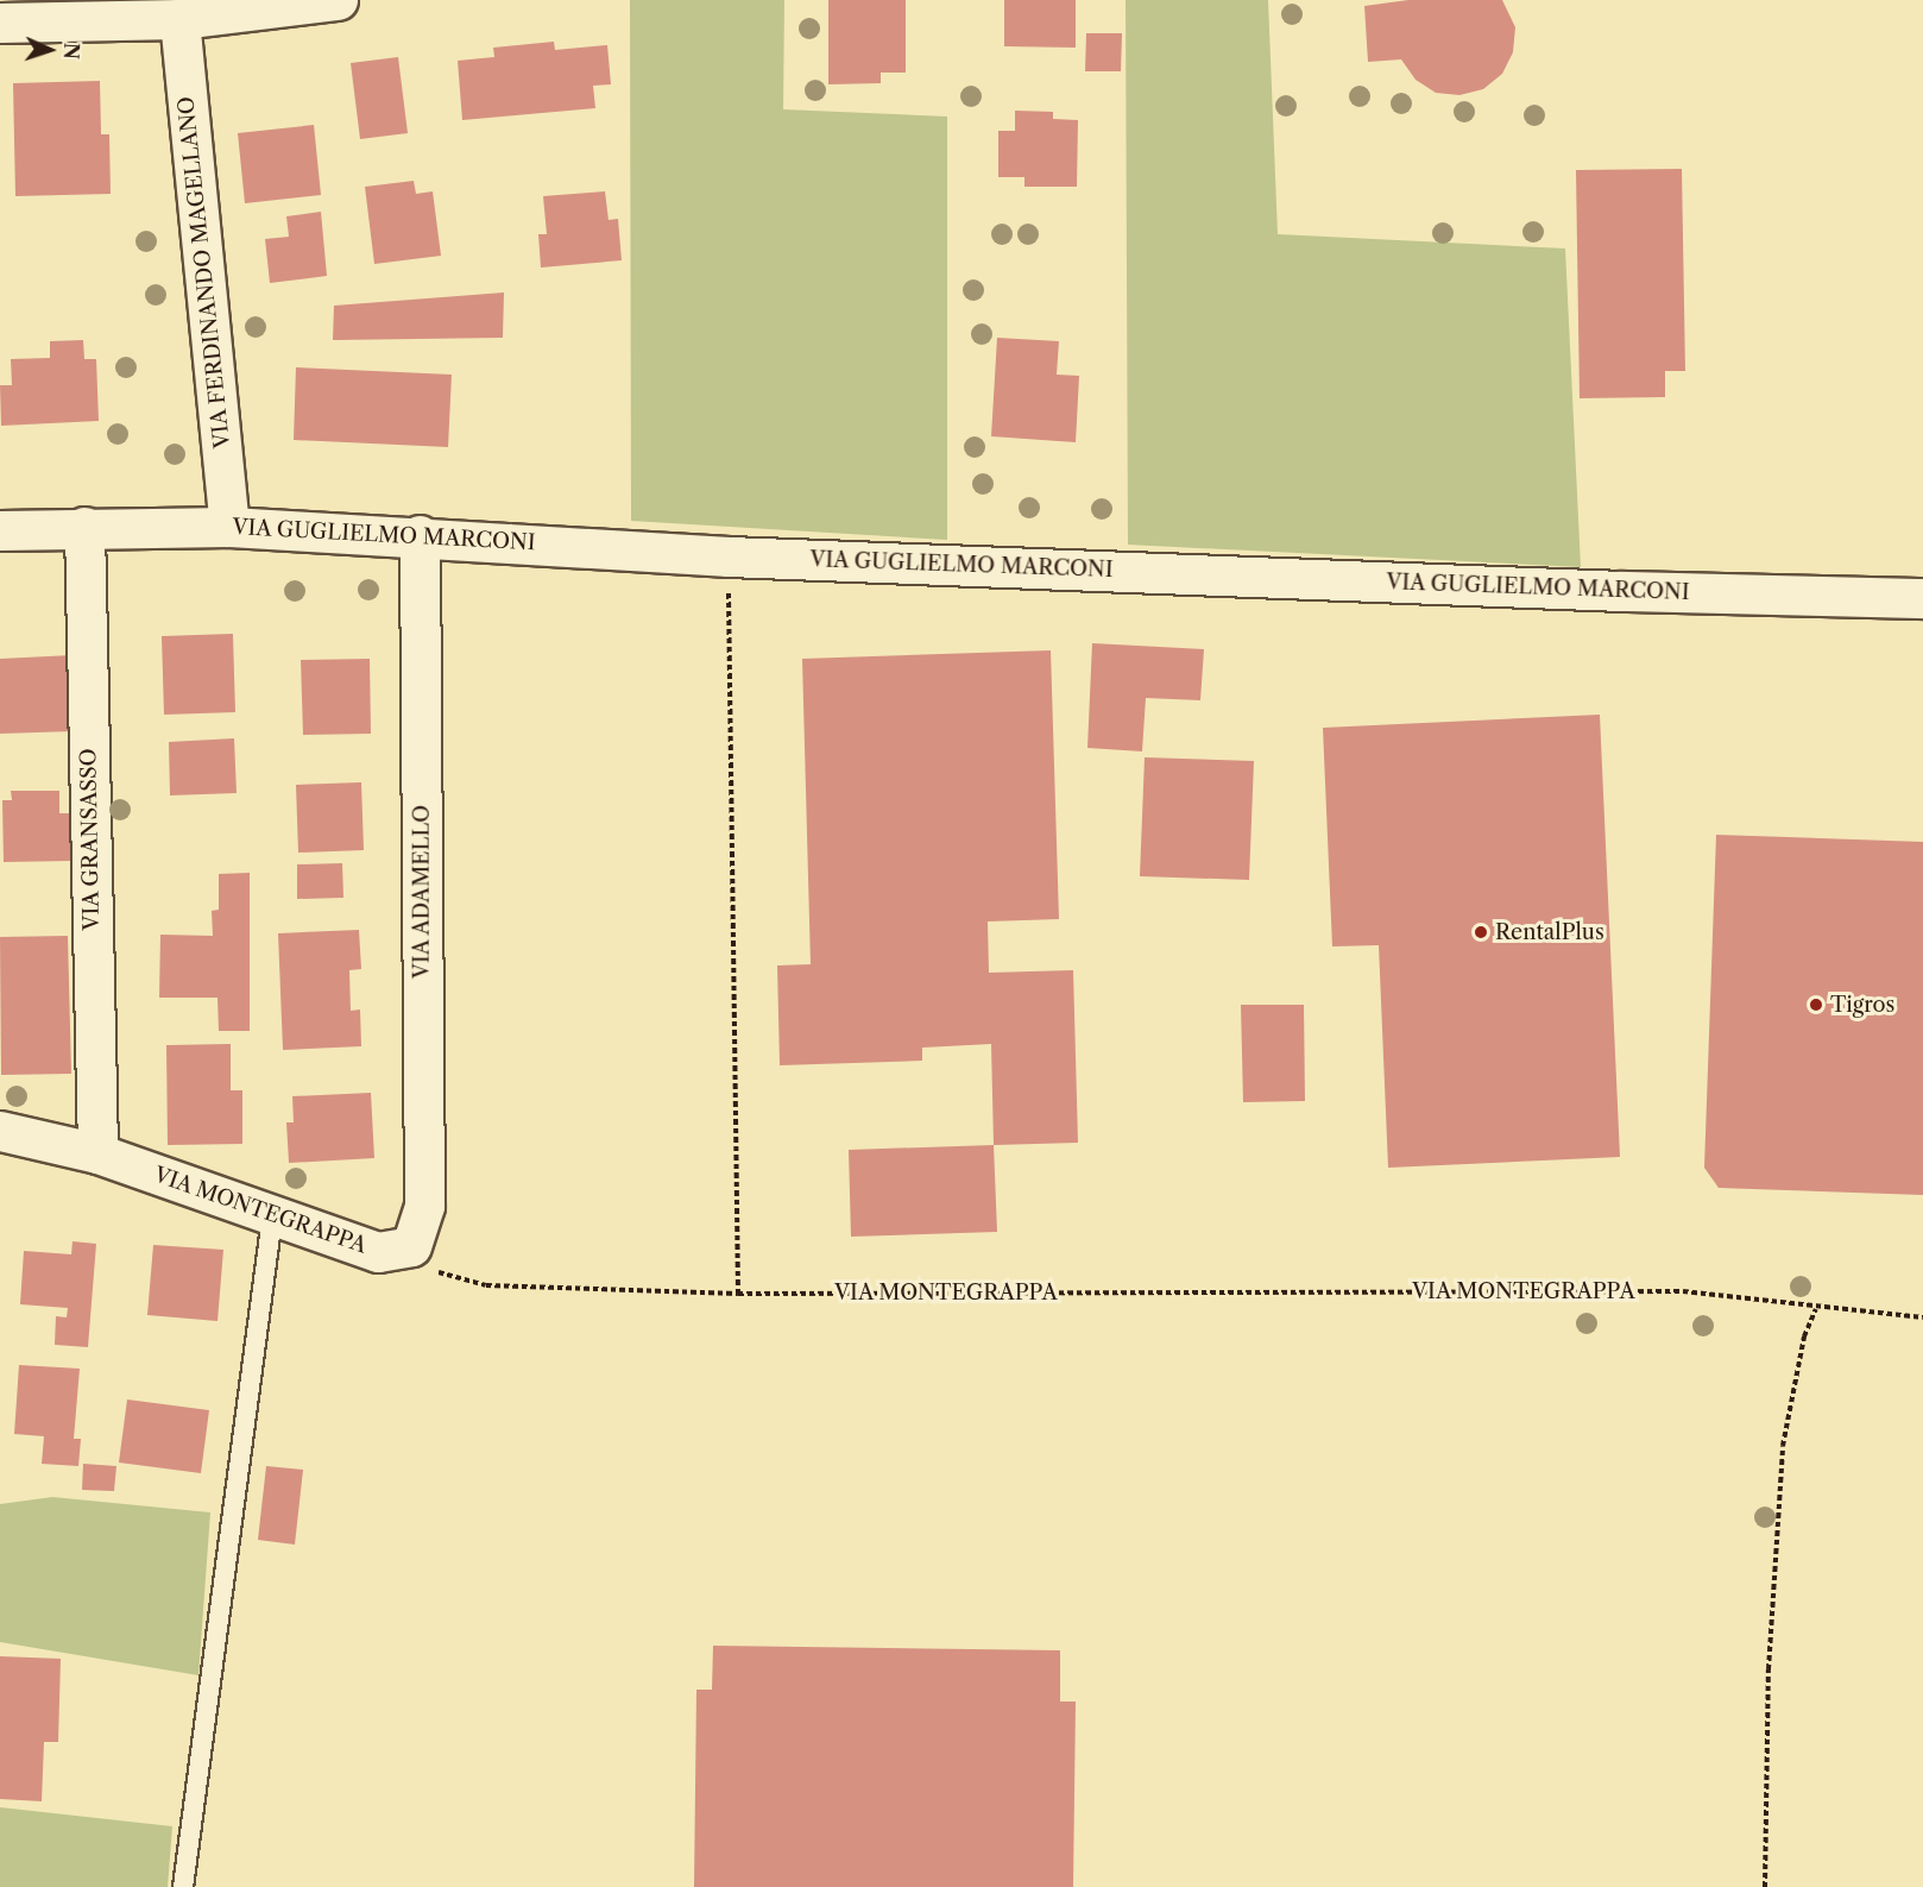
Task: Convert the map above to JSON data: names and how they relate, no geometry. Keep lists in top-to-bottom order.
{
  "streets": {
    "street": [
      "VIA FERDINANDO MAGELLANO",
      "VIA GUGLIELMO MARCONI",
      "VIA GRANSASSO",
      "VIA ADAMELLO",
      "VIA MONTEGRAPPA"
    ]
  },
  "crossings": [
    ["VIA FERDINANDO MAGELLANO", "VIA GUGLIELMO MARCONI"],
    ["VIA GUGLIELMO MARCONI", "VIA GRANSASSO"],
    ["VIA GUGLIELMO MARCONI", "VIA ADAMELLO"],
    ["VIA GRANSASSO", "VIA MONTEGRAPPA"],
    ["VIA ADAMELLO", "VIA MONTEGRAPPA"]
  ],
  "places": ["RentalPlus", "Tigros"],
  "north": "right"
}
